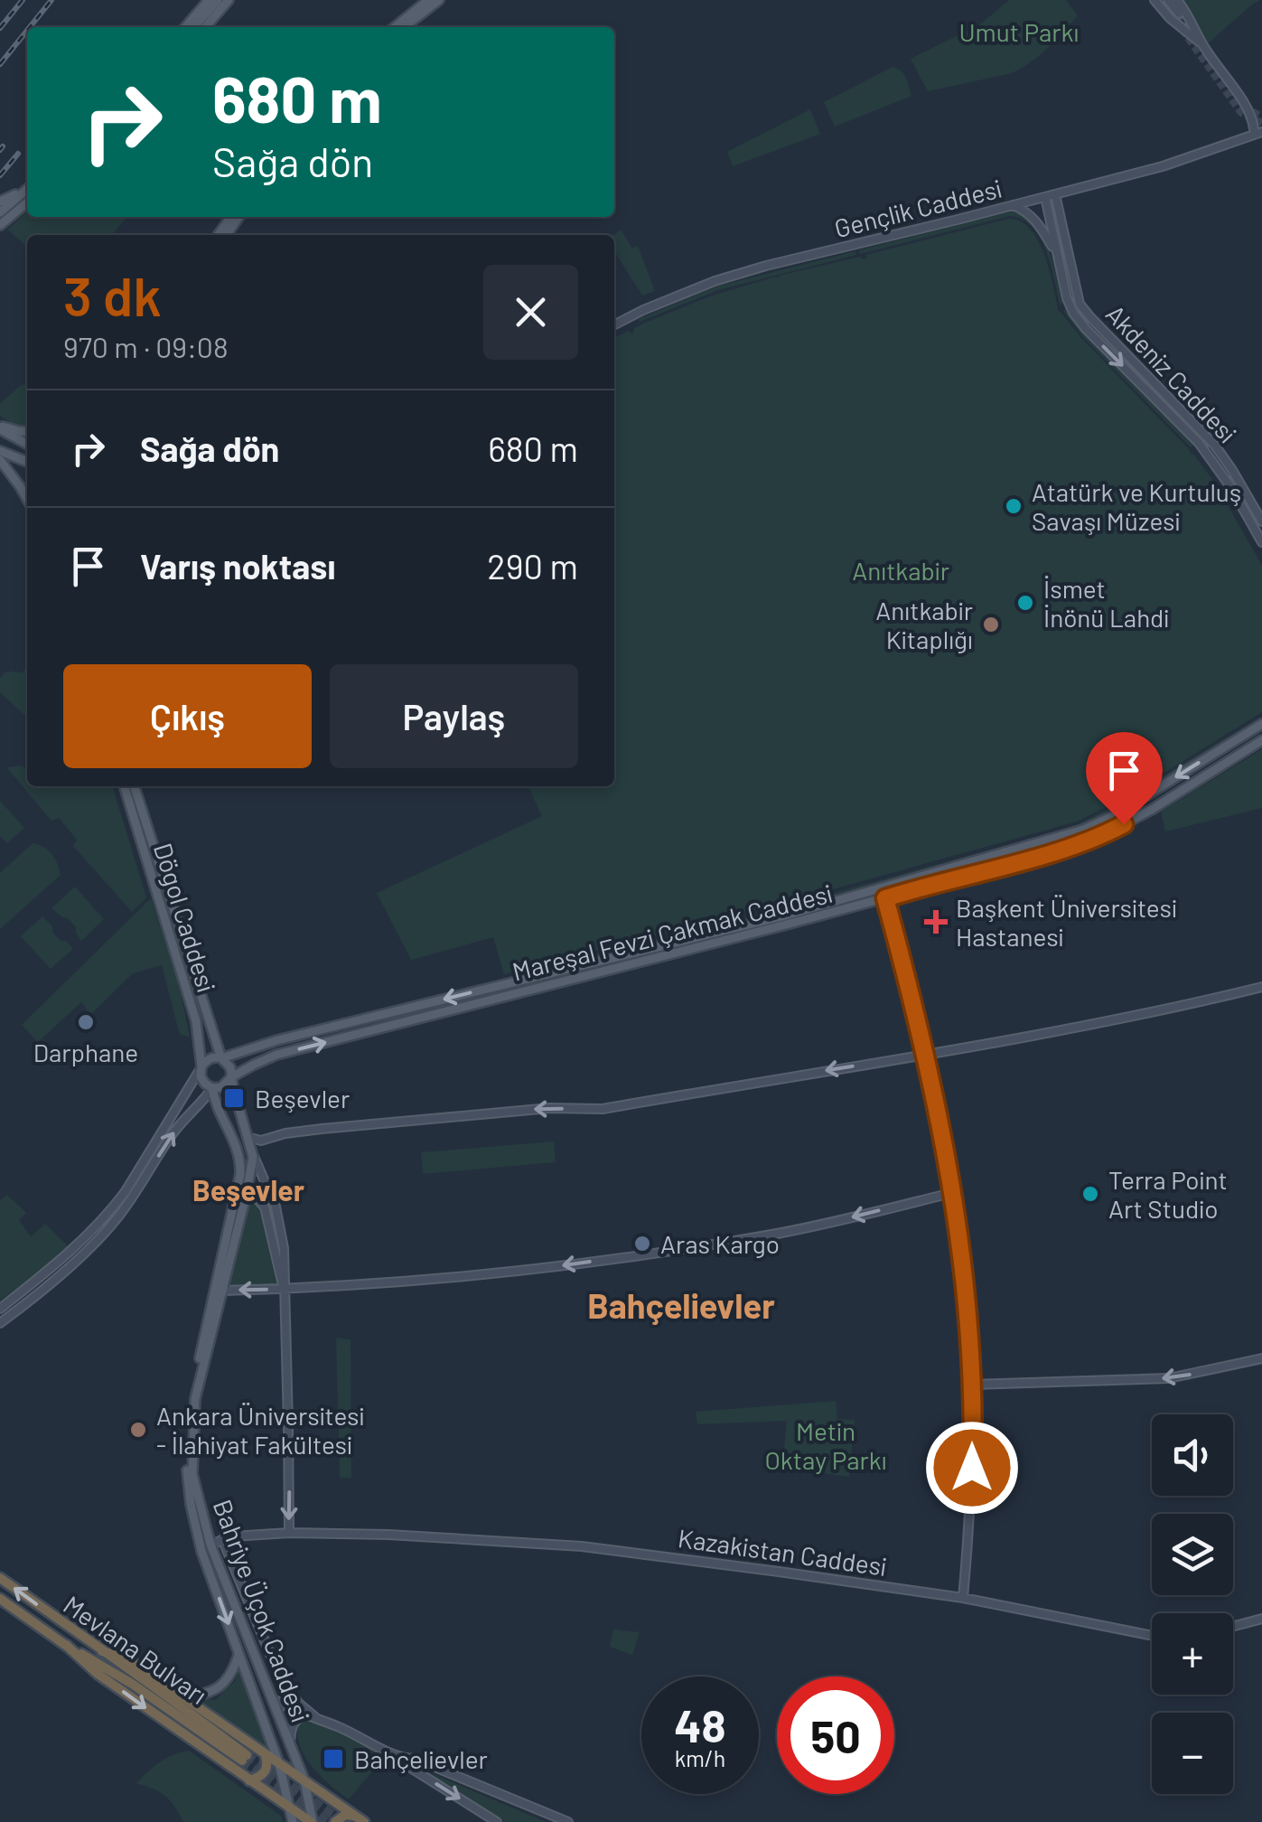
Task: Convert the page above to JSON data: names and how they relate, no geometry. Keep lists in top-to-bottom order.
{
  "streets": {
    "highway": ["Mevlana Bulvarı"],
    "main road": [
      "Gençlik Caddesi",
      "Akdeniz Caddesi",
      "Dögol Caddesi",
      "Mareşal Fevzi Çakmak Caddesi",
      "Kazakistan Caddesi",
      "Bahriye Üçok Caddesi"
    ]
  },
  "crossings": [
    ["Gençlik Caddesi", "Akdeniz Caddesi"],
    ["Dögol Caddesi", "Mareşal Fevzi Çakmak Caddesi"],
    ["Kazakistan Caddesi", "Bahriye Üçok Caddesi"]
  ],
  "districts": ["Beşevler", "Bahçelievler"],
  "parks": ["Umut Parkı", "Anıtkabir", "Metin Oktay Parkı"],
  "places": {
    "other": [
      "Atatürk ve Kurtuluş Savaşı Müzesi",
      "İsmet İnönü Lahdi",
      "Anıtkabir Kitaplığı",
      "Darphane",
      "Terra Point Art Studio",
      "Aras Kargo",
      "Ankara Üniversitesi - İlahiyat Fakültesi"
    ],
    "health": ["Başkent Üniversitesi Hastanesi"],
    "transit": ["Beşevler", "Bahçelievler"]
  },
  "page": {
    "turn": ["680 m", "Sağa dön"],
    "heading": ["3 dk", "970 m · 09:08"],
    "list": [
      {
        "name": "Sağa dön",
        "value": "680 m"
      },
      {
        "name": "Varış noktası",
        "value": "290 m"
      }
    ],
    "buttons": ["Çıkış", "Paylaş"],
    "map_buttons": ["+", "−"],
    "speed": "48 km/h",
    "limit": "50"
  }
}
